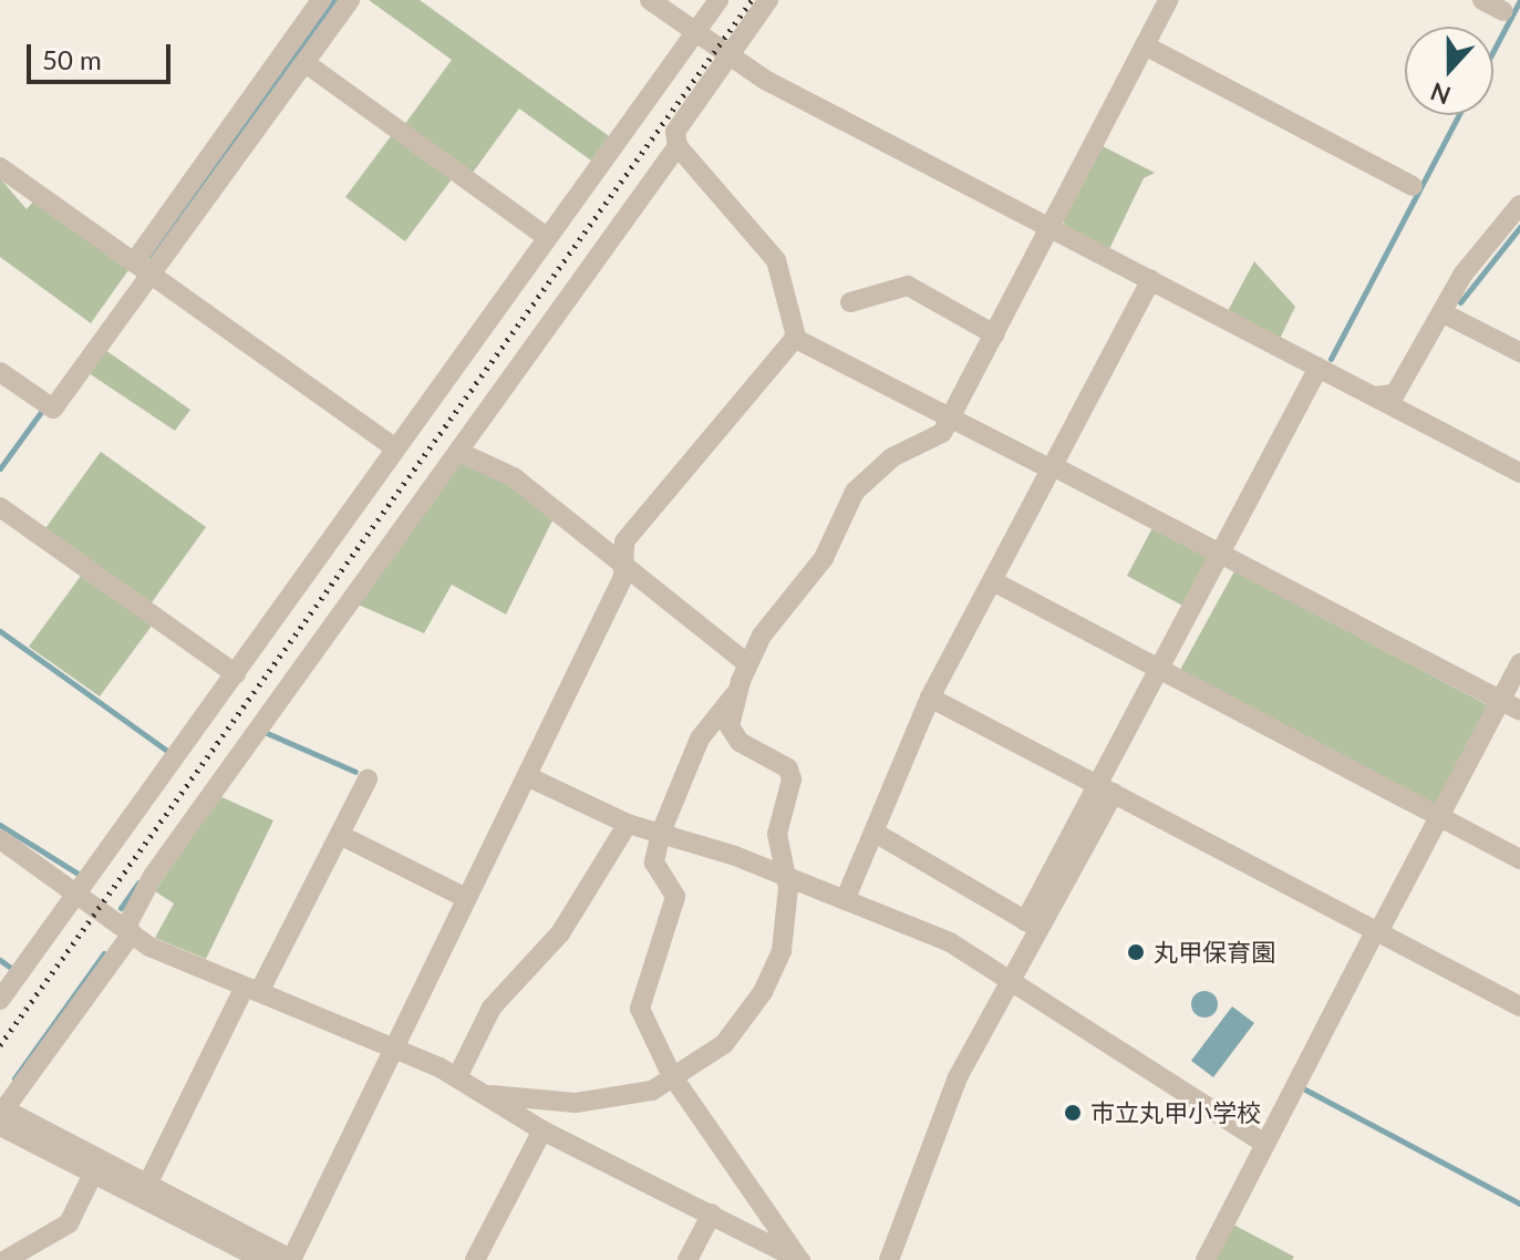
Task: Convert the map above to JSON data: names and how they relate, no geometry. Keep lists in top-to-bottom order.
{
  "places": ["丸甲保育園", "市立丸甲小学校"],
  "scale_bar": "50 m",
  "north": "bottom"
}
